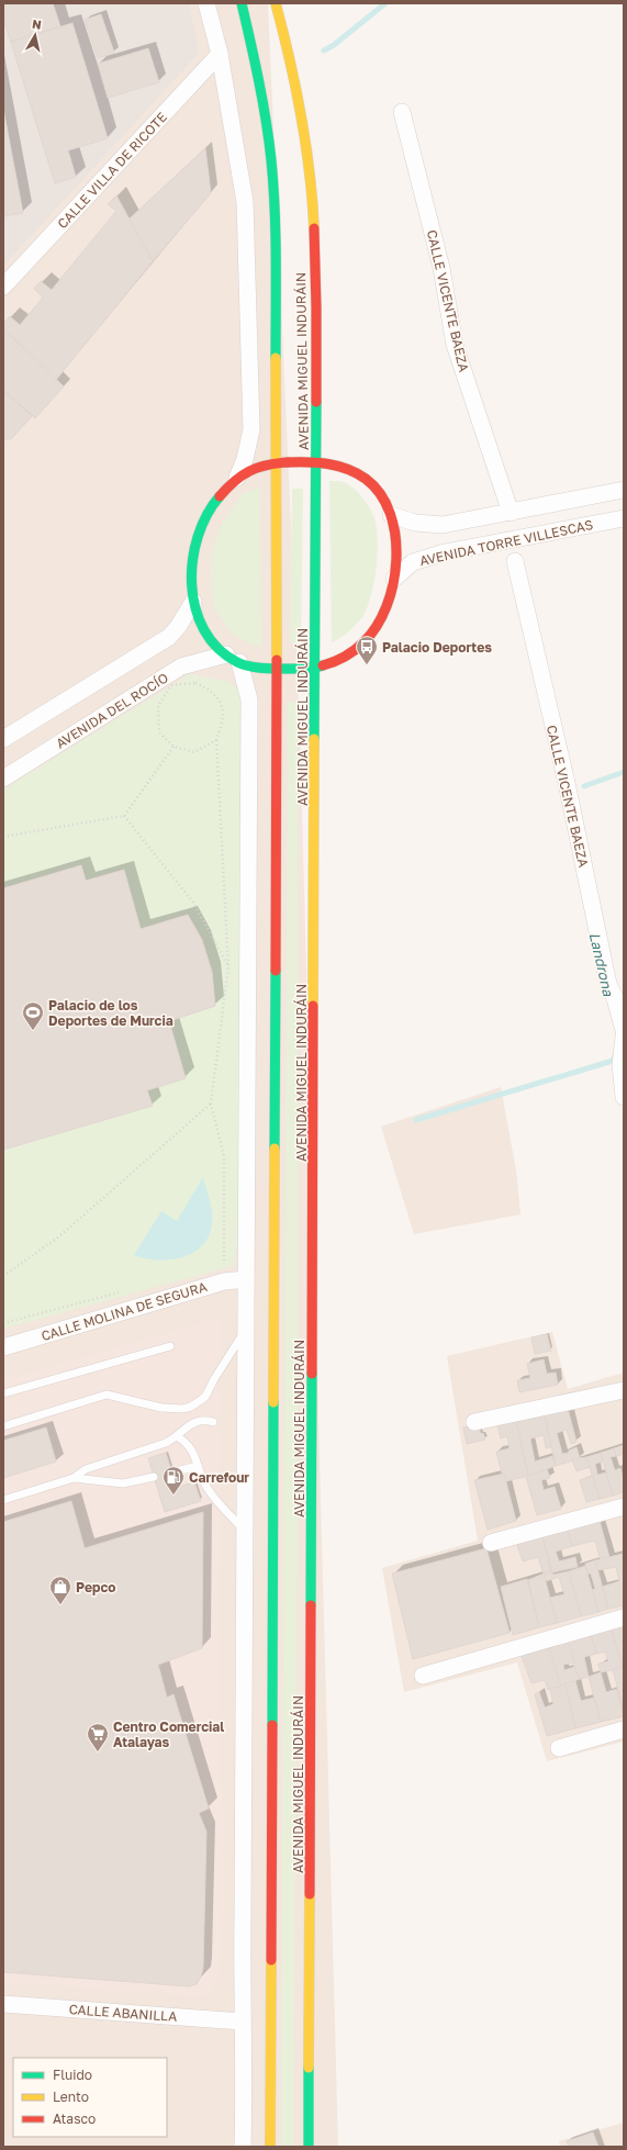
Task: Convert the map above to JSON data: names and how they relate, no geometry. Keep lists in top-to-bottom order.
{
  "streets": {
    "main road": ["AVENIDA MIGUEL INDURÁIN"],
    "street": [
      "CALLE VILLA DE RICOTE",
      "CALLE VICENTE BAEZA",
      "AVENIDA TORRE VILLESCAS",
      "AVENIDA DEL ROCÍO",
      "CALLE MOLINA DE SEGURA",
      "CALLE ABANILLA"
    ]
  },
  "crossings": [
    ["CALLE VICENTE BAEZA", "AVENIDA TORRE VILLESCAS"]
  ],
  "water": ["Landrona"],
  "places": {
    "bus stop": ["Palacio Deportes"],
    "sports": ["Palacio de los Deportes de Murcia"],
    "fuel station": ["Carrefour"],
    "shop": ["Pepco"],
    "supermarket": ["Centro Comercial Atalayas"]
  },
  "legend": ["Fluido", "Lento", "Atasco"],
  "north": "top"
}
